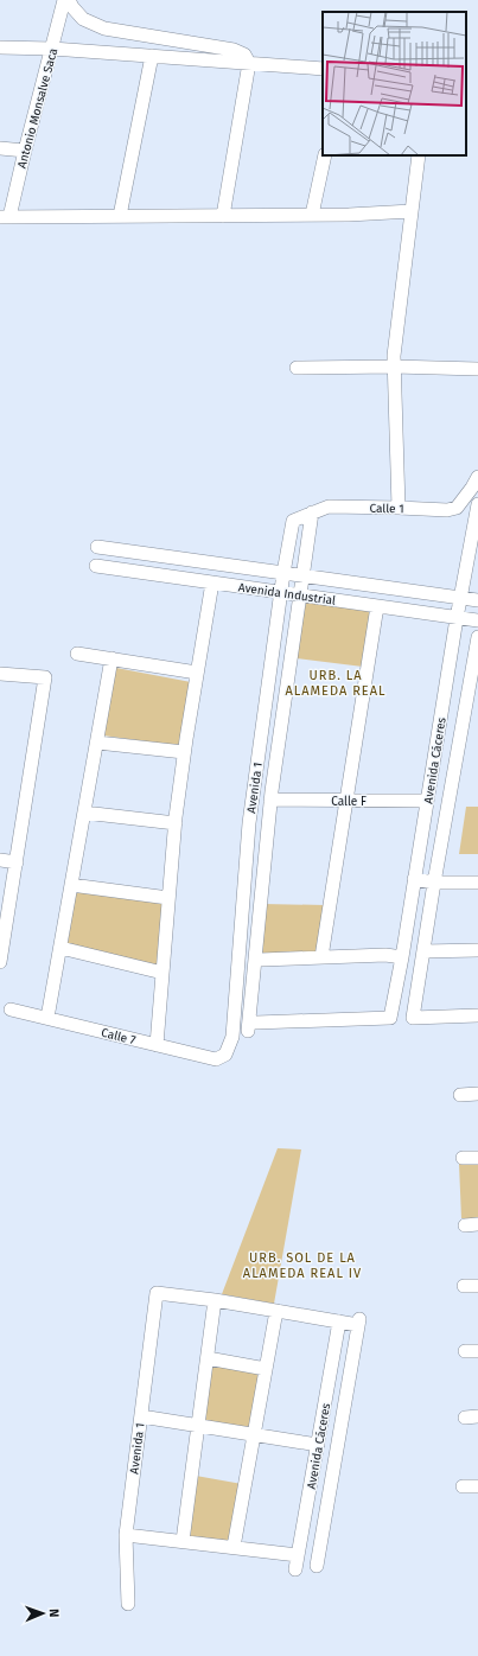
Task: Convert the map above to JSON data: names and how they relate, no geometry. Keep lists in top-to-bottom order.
{
  "streets": {
    "street": [
      "Antonio Monsalve Saca",
      "Calle 1",
      "Avenida Industrial",
      "Avenida Cáceres",
      "Avenida 1",
      "Calle F",
      "Calle 7"
    ]
  },
  "crossings": [
    ["Calle 1", "Avenida 1"],
    ["Avenida Industrial", "Avenida Cáceres"],
    ["Avenida Industrial", "Avenida 1"],
    ["Avenida Cáceres", "Avenida 1"],
    ["Avenida Cáceres", "Calle F"],
    ["Avenida 1", "Calle F"],
    ["Avenida 1", "Calle 7"]
  ],
  "districts": ["URB. LA ALAMEDA REAL", "URB. SOL DE LA ALAMEDA REAL IV"],
  "north": "right"
}
